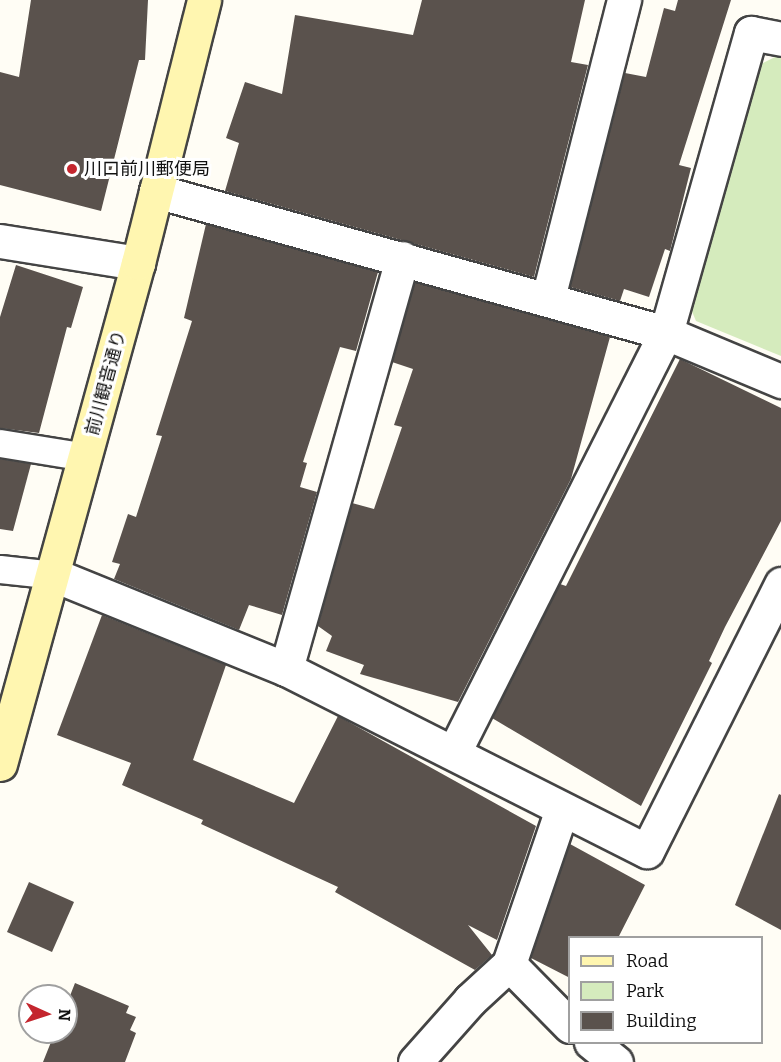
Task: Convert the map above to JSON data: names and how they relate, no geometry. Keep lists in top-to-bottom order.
{
  "streets": {
    "street": ["前川観音通り"]
  },
  "places": ["川口前川郵便局"],
  "legend": ["Road", "Park", "Building"],
  "north": "right"
}
